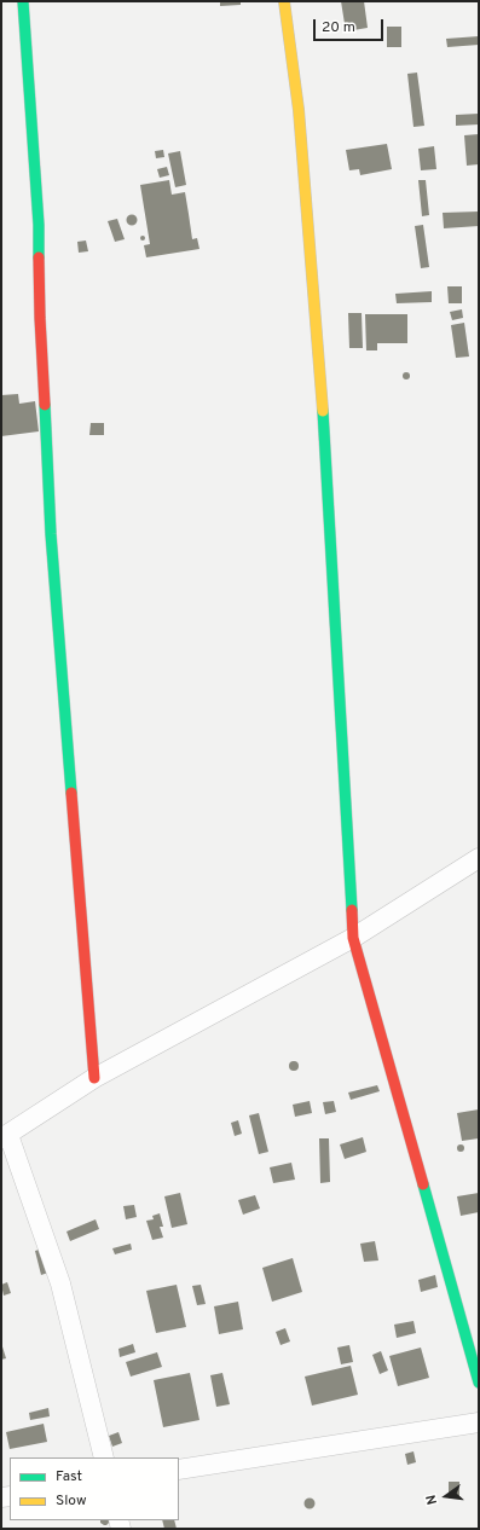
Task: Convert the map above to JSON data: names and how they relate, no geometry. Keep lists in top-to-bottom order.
{
  "legend": ["Fast", "Slow"],
  "scale_bar": "20 m",
  "north": "left"
}
